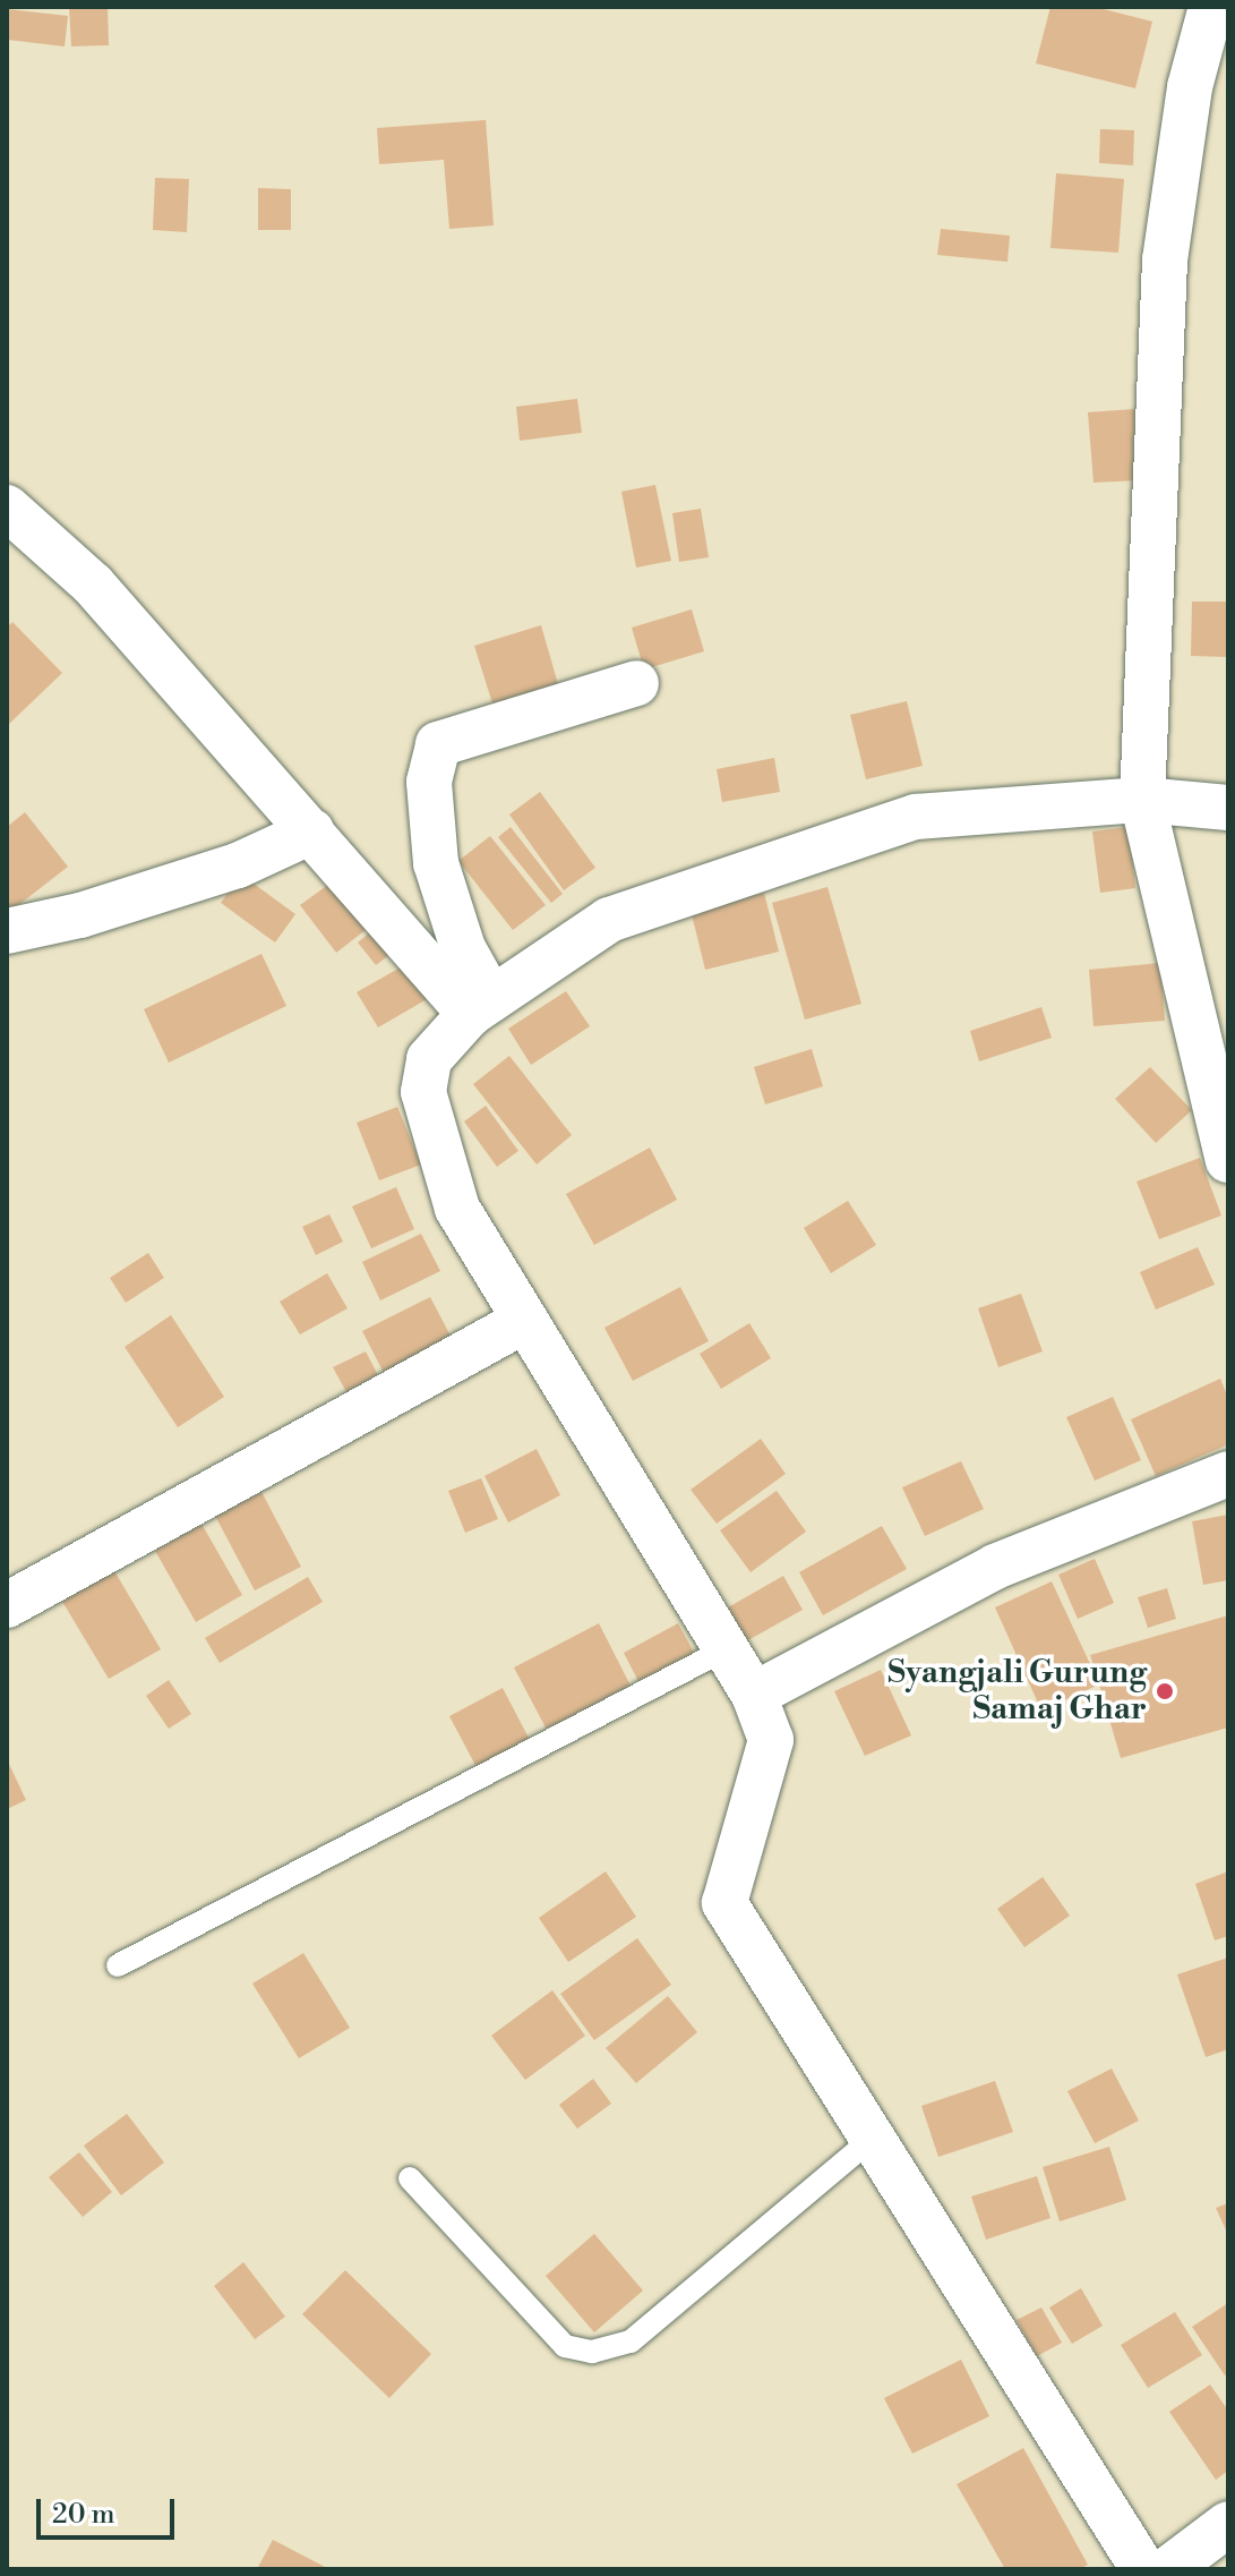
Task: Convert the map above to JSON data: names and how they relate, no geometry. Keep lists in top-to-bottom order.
{
  "places": ["Syangjali Gurung Samaj Ghar"],
  "scale_bar": "20 m"
}
